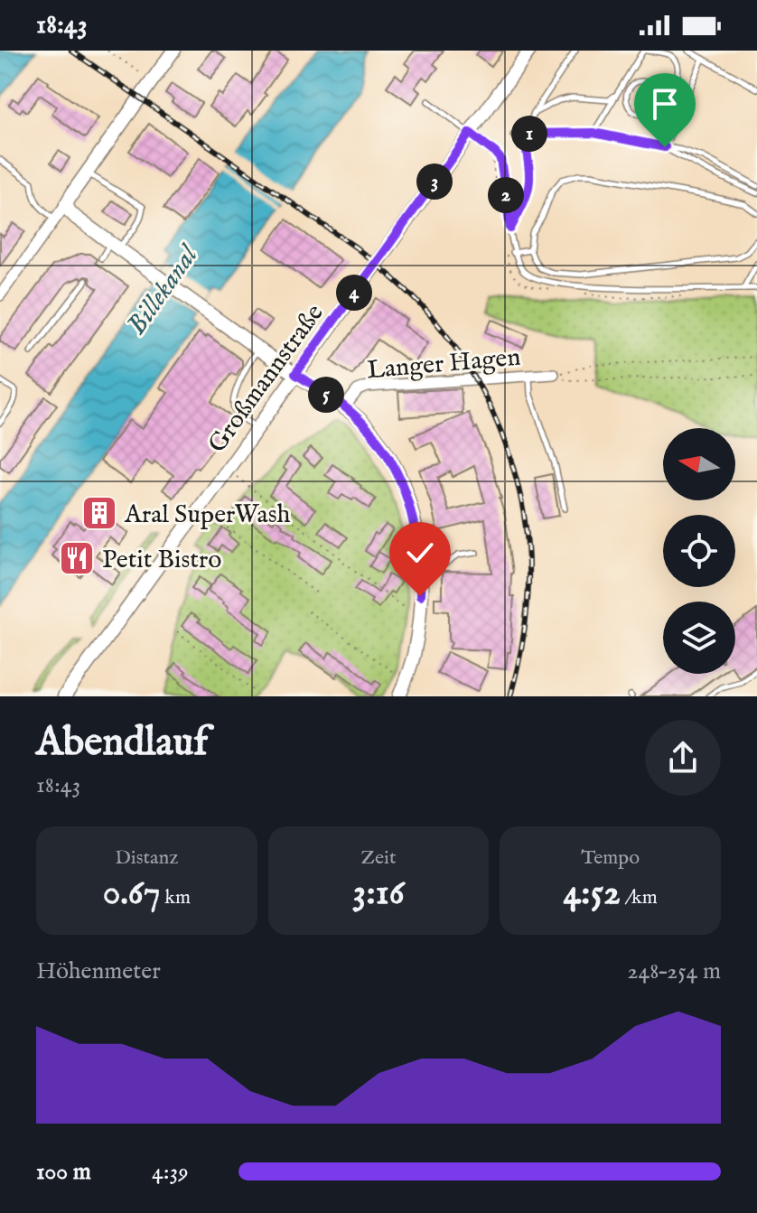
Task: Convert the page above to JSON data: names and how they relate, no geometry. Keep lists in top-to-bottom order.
{
  "streets": {
    "street": ["Langer Hagen", "Großmannstraße"]
  },
  "water": ["Billekanal"],
  "places": {
    "building": ["Aral SuperWash"],
    "restaurant": ["Petit Bistro"]
  },
  "north": "left",
  "page": {
    "status": "18:43",
    "pins": [
      "1",
      "3",
      "2",
      "4",
      "5"
    ],
    "heading": ["Abendlauf", "18:43"],
    "stats": [
      ["Distanz", "0.67 km"],
      ["Zeit", "3:16"],
      ["Tempo", "4:52 /km"]
    ],
    "chart": ["Höhenmeter", "248–254 m"],
    "list": [
      {
        "name": "100 m",
        "note": "4:39"
      }
    ]
  }
}
